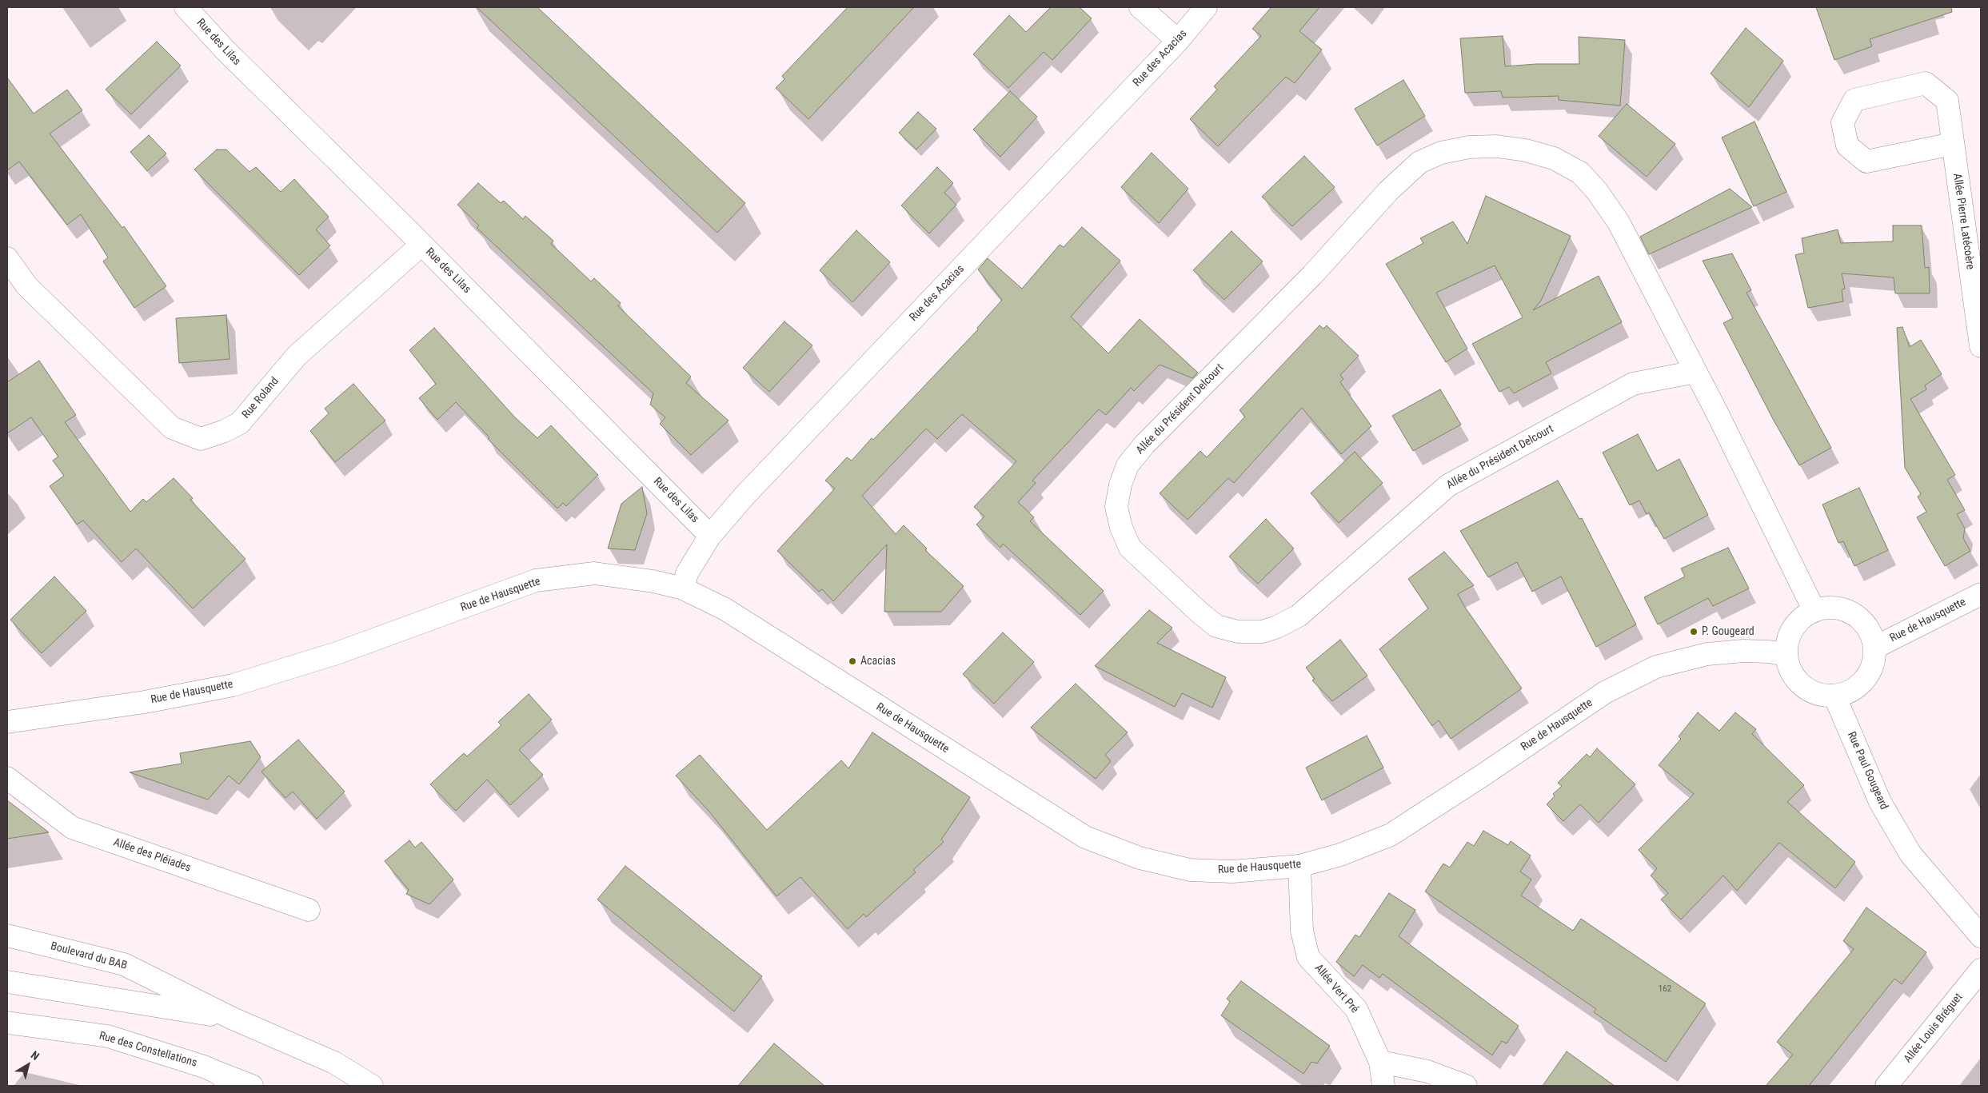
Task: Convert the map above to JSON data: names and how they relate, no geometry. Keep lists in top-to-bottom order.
{
  "streets": {
    "street": [
      "Rue des Lilas",
      "Rue des Acacias",
      "Allée Pierre Latécoère",
      "Rue Roland",
      "Allée du Président Delcourt",
      "Rue de Hausquette",
      "Rue Paul Gougeard",
      "Allée des Pléiades",
      "Boulevard du BAB",
      "Allée Vert Pré",
      "Allée Louis Bréguet",
      "Rue des Constellations"
    ]
  },
  "crossings": [
    ["Rue des Lilas", "Rue des Acacias"],
    ["Rue des Lilas", "Rue Roland"],
    ["Rue des Acacias", "Rue de Hausquette"],
    ["Allée du Président Delcourt", "Rue de Hausquette"],
    ["Allée du Président Delcourt", "Rue Paul Gougeard"],
    ["Rue de Hausquette", "Rue Paul Gougeard"],
    ["Rue de Hausquette", "Allée Vert Pré"]
  ],
  "places": ["P. Gougeard", "Acacias"],
  "house_numbers": ["162"],
  "north": "top right"
}
